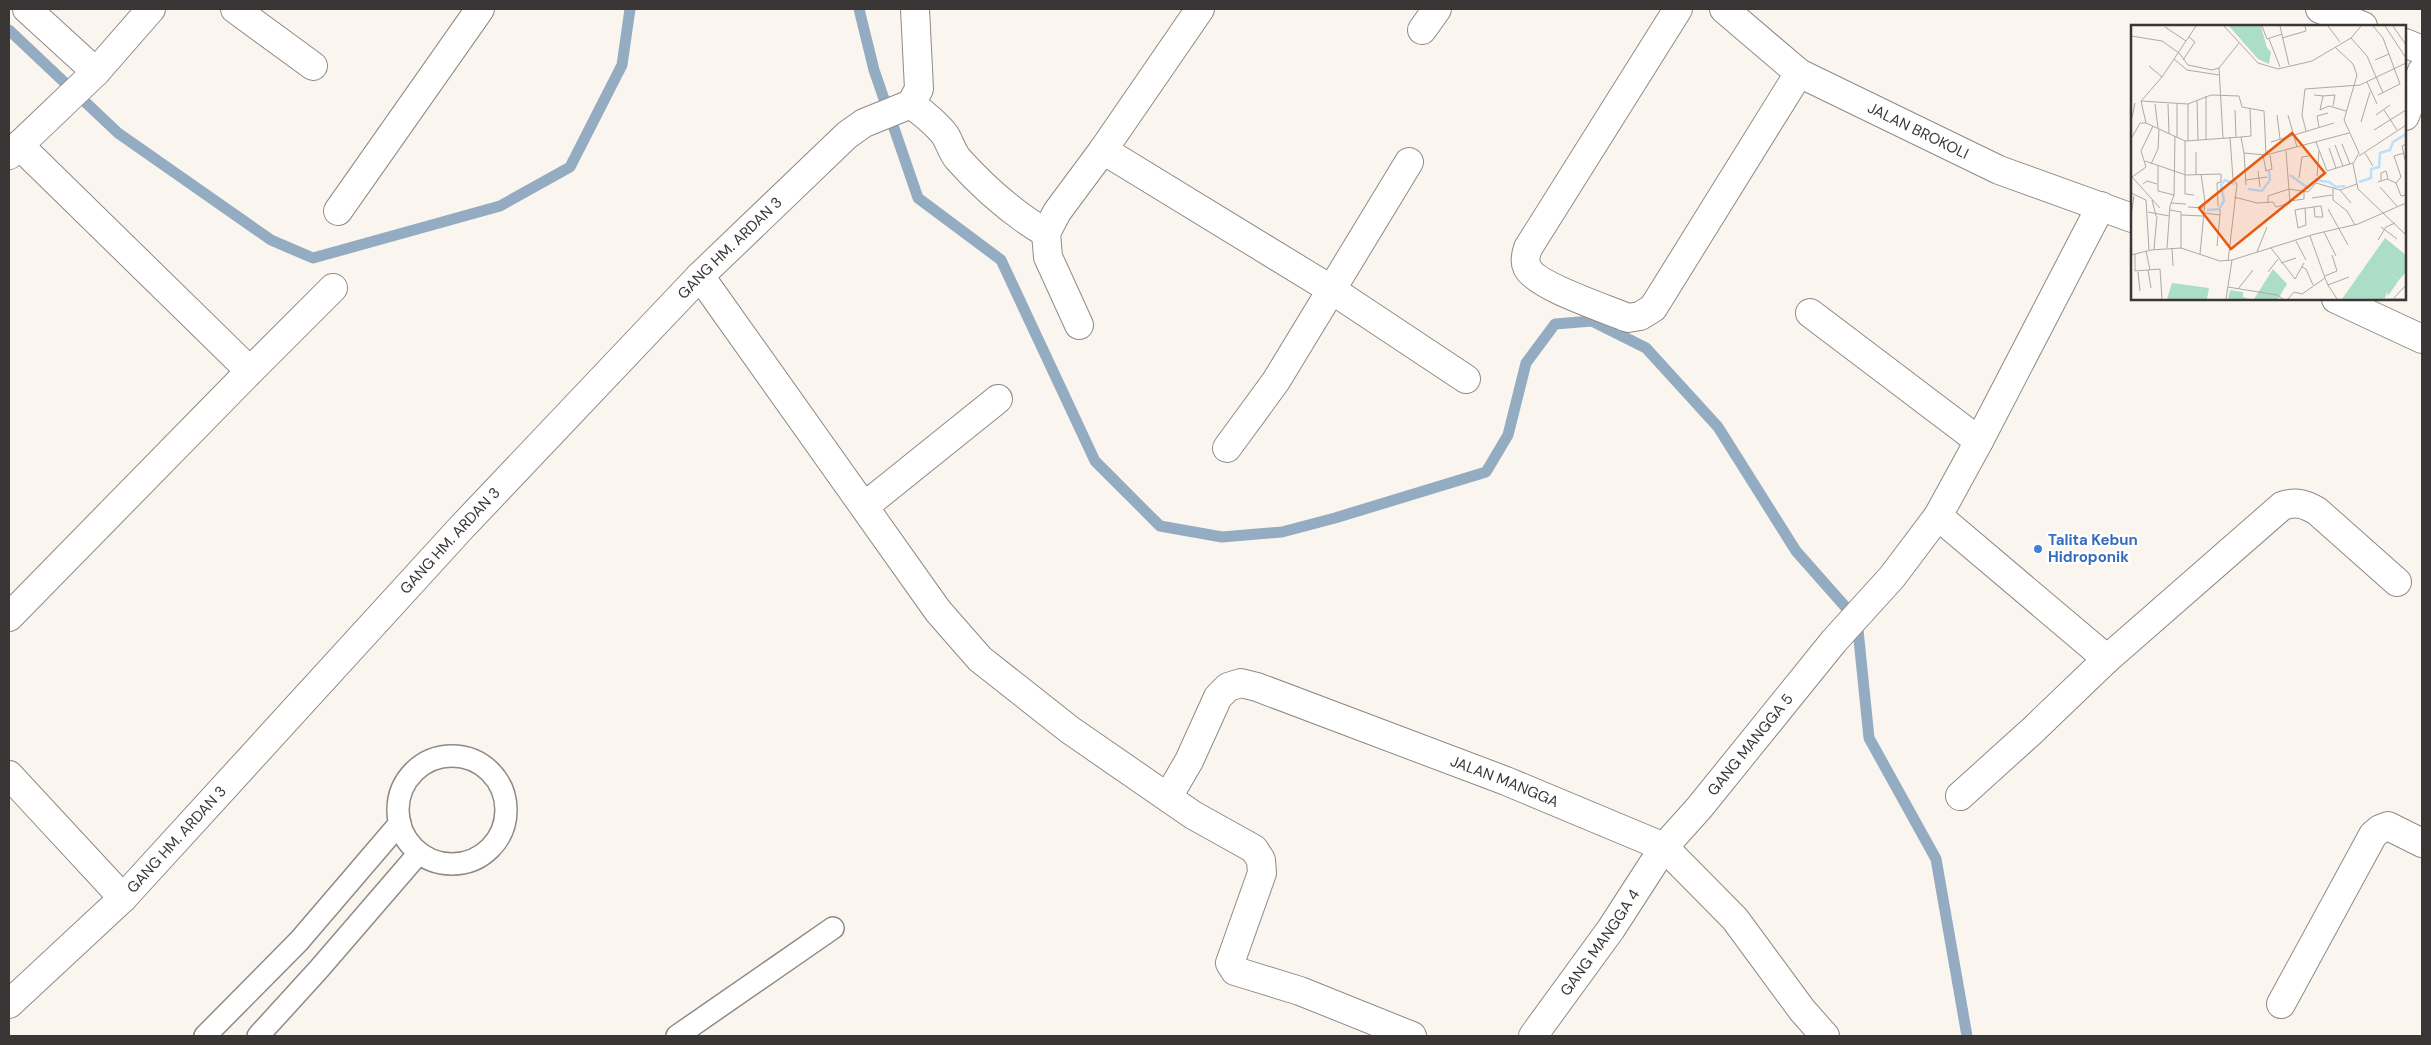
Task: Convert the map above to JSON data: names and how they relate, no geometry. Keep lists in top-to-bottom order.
{
  "streets": {
    "street": [
      "JALAN BROKOLI",
      "GANG HM. ARDAN 3",
      "GANG MANGGA 5",
      "JALAN MANGGA",
      "GANG MANGGA 4"
    ]
  },
  "crossings": [
    ["JALAN BROKOLI", "GANG MANGGA 5"],
    ["GANG MANGGA 5", "JALAN MANGGA"],
    ["GANG MANGGA 5", "GANG MANGGA 4"],
    ["JALAN MANGGA", "GANG MANGGA 4"]
  ],
  "places": ["Talita Kebun Hidroponik"]
}
